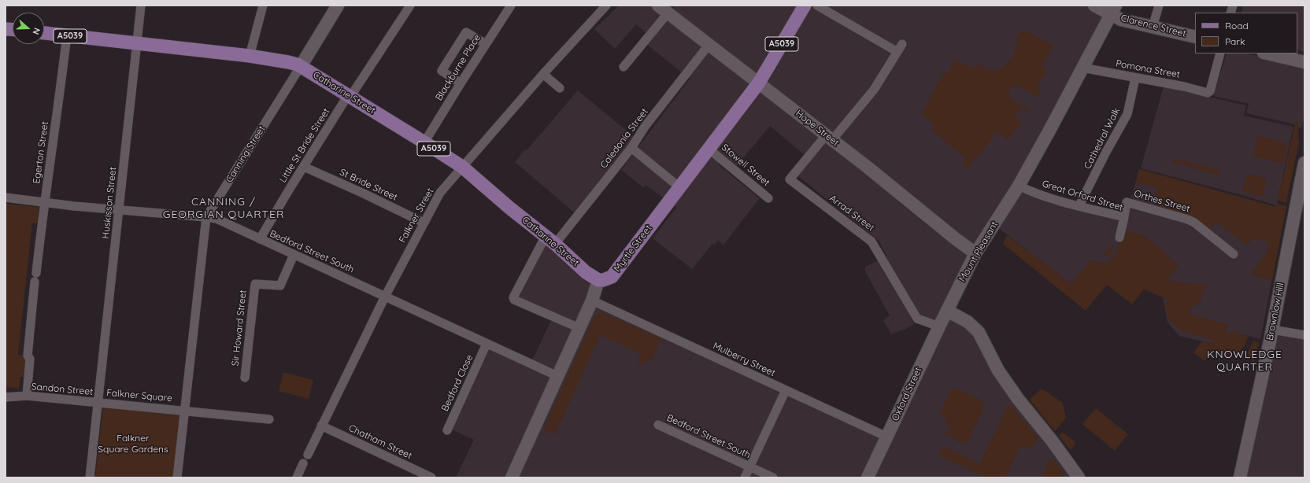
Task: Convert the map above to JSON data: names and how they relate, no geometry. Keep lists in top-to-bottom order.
{
  "streets": {
    "main road": ["A5039", "Catharine Street", "Myrtle Street"],
    "street": [
      "Clarence Street",
      "Blackburne Place",
      "Pomona Street",
      "Hope Street",
      "Caledonia Street",
      "Cathedral Walk",
      "Little St Bride Street",
      "Egerton Street",
      "Canning Street",
      "Stowell Street",
      "St Bride Street",
      "Great Orford Street",
      "Orthes Street",
      "Huskisson Street",
      "Arrad Street",
      "Falkner Street",
      "Bedford Street South",
      "Mount Pleasant",
      "Brownlow Hill",
      "Sir Howard Street",
      "Mulberry Street",
      "Bedford Close",
      "Sandon Street",
      "Oxford Street",
      "Falkner Square",
      "Chatham Street"
    ]
  },
  "crossings": [
    ["Clarence Street", "Mount Pleasant"],
    ["A5039", "Hope Street"],
    ["A5039", "Myrtle Street"],
    ["Blackburne Place", "Catharine Street"],
    ["Pomona Street", "Cathedral Walk"],
    ["Pomona Street", "Mount Pleasant"],
    ["Catharine Street", "Caledonia Street"],
    ["Catharine Street", "Little St Bride Street"],
    ["Catharine Street", "Egerton Street"],
    ["Catharine Street", "Canning Street"],
    ["Catharine Street", "Huskisson Street"],
    ["Catharine Street", "Falkner Street"],
    ["Catharine Street", "Myrtle Street"],
    ["Hope Street", "Caledonia Street"],
    ["Hope Street", "Arrad Street"],
    ["Hope Street", "Myrtle Street"],
    ["Hope Street", "Mount Pleasant"],
    ["Cathedral Walk", "Great Orford Street"],
    ["Little St Bride Street", "St Bride Street"],
    ["Little St Bride Street", "Bedford Street South"],
    ["Egerton Street", "Bedford Street South"],
    ["Egerton Street", "Sandon Street"],
    ["Canning Street", "Bedford Street South"],
    ["Canning Street", "Falkner Square"],
    ["Stowell Street", "Myrtle Street"],
    ["St Bride Street", "Falkner Street"],
    ["Great Orford Street", "Orthes Street"],
    ["Great Orford Street", "Mount Pleasant"],
    ["Huskisson Street", "Bedford Street South"],
    ["Huskisson Street", "Sandon Street"],
    ["Huskisson Street", "Falkner Square"],
    ["Arrad Street", "Oxford Street"],
    ["Falkner Street", "Bedford Street South"],
    ["Falkner Street", "Chatham Street"],
    ["Bedford Street South", "Sir Howard Street"],
    ["Bedford Street South", "Bedford Close"],
    ["Mount Pleasant", "Oxford Street"],
    ["Mulberry Street", "Oxford Street"],
    ["Sandon Street", "Falkner Square"]
  ],
  "districts": ["CANNING / GEORGIAN QUARTER", "KNOWLEDGE QUARTER"],
  "parks": ["Falkner Square Gardens"],
  "legend": ["Road", "Park"],
  "north": "right"
}
